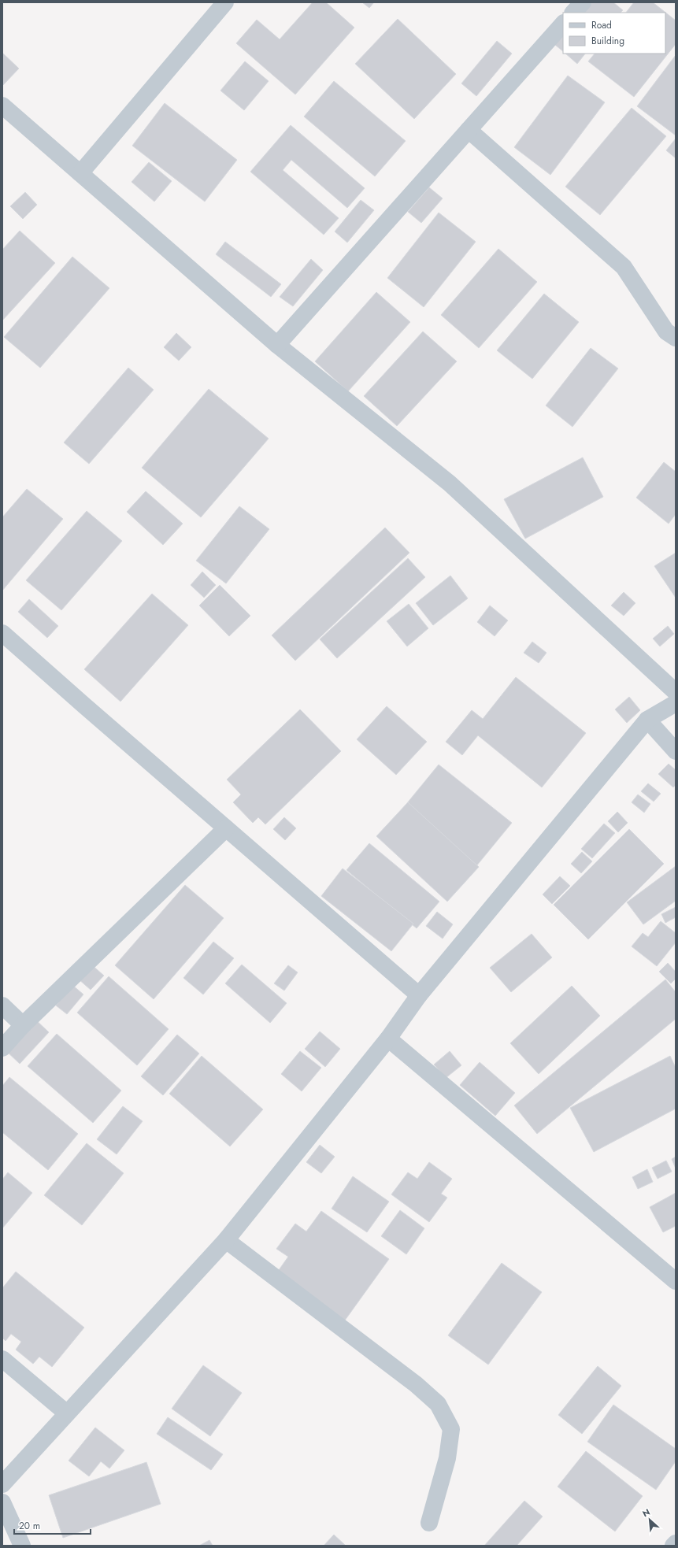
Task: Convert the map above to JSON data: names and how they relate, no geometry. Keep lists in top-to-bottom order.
{
  "legend": ["Road", "Building"],
  "scale_bar": "20 m",
  "north": "top left"
}
